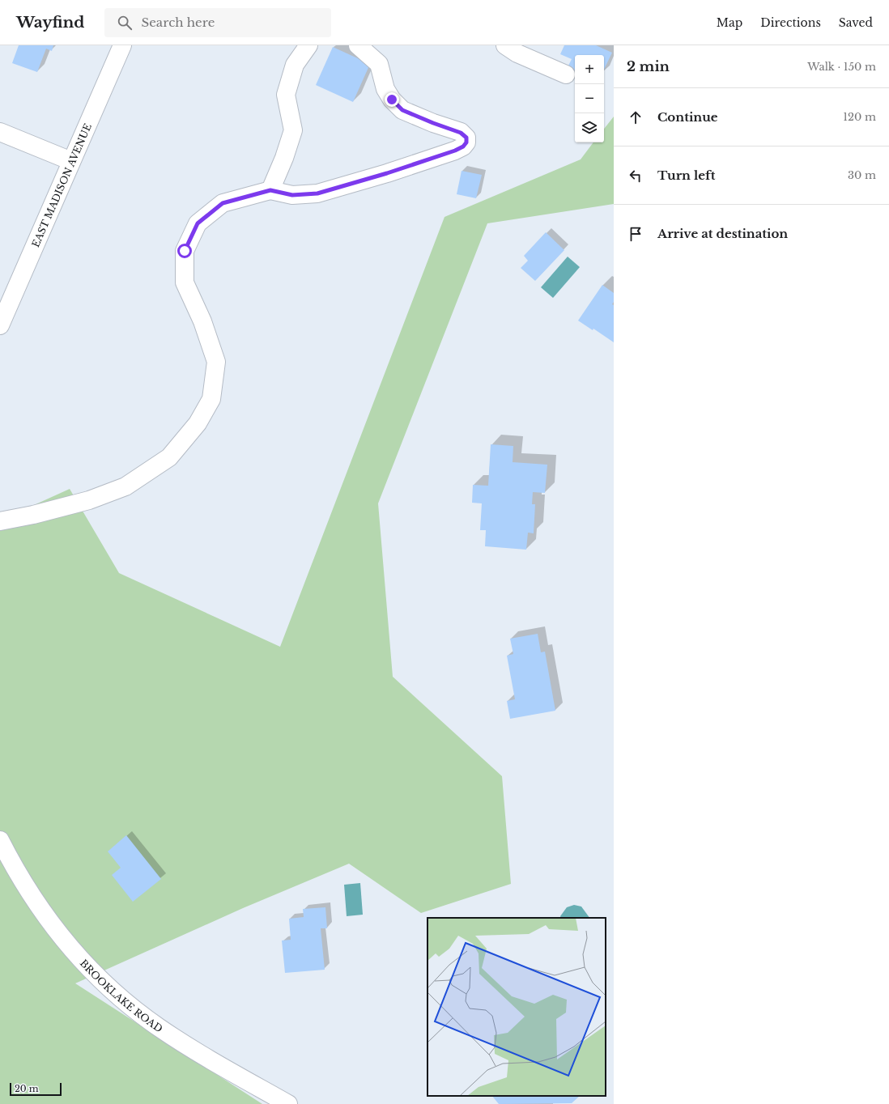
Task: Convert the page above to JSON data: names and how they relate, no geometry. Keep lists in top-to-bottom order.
{
  "streets": {
    "street": ["EAST MADISON AVENUE", "BROOKLAKE ROAD"]
  },
  "scale_bar": "20 m",
  "page": {
    "header": "Wayfind",
    "search": "Search here",
    "nav": ["Map", "Directions", "Saved"],
    "heading": ["2 min", "Walk · 150 m"],
    "map_buttons": ["+", "−"],
    "list": [
      ["Continue", "120 m"],
      ["Turn left", "30 m"],
      "Arrive at destination"
    ],
    "scale": "20 m"
  }
}
